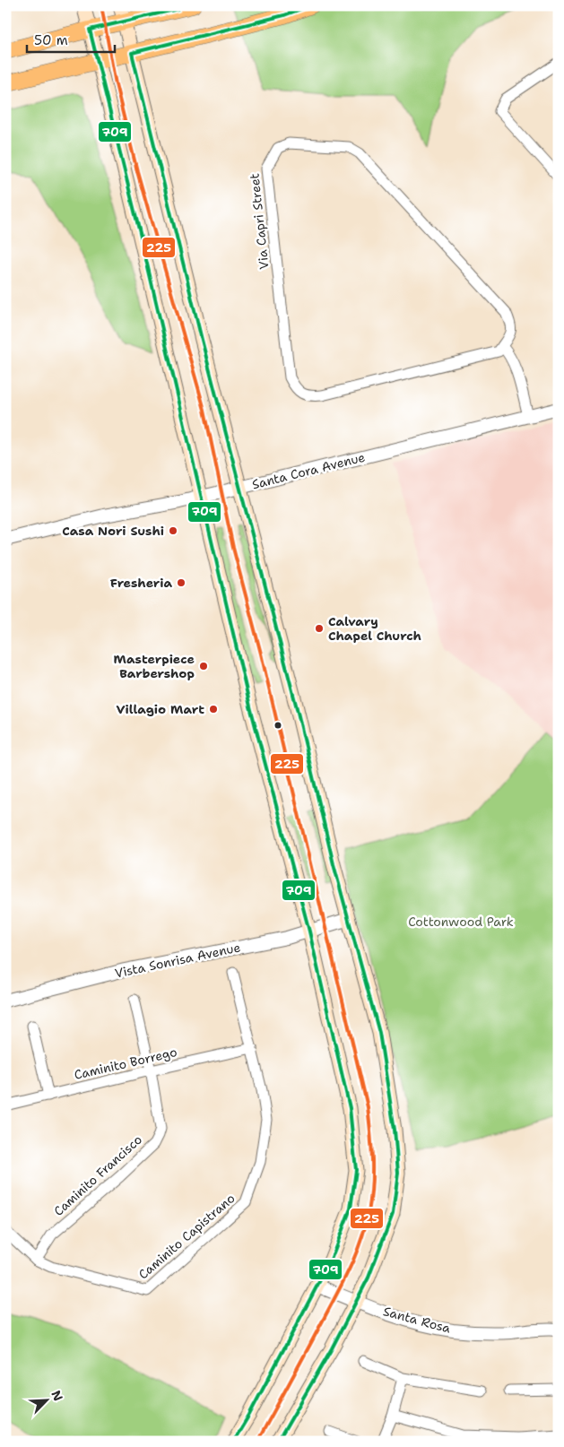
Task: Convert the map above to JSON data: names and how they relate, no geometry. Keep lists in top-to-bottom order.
{
  "streets": {
    "street": [
      "Via Capri Street",
      "Santa Cora Avenue",
      "Vista Sonrisa Avenue",
      "Caminito Borrego",
      "Caminito Francisco",
      "Caminito Capistrano",
      "Santa Rosa"
    ]
  },
  "crossings": [
    ["Caminito Borrego", "Caminito Francisco"],
    ["Caminito Borrego", "Caminito Capistrano"],
    ["Caminito Francisco", "Caminito Capistrano"]
  ],
  "parks": ["Cottonwood Park"],
  "places": [
    "Casa Nori Sushi",
    "Fresheria",
    "Calvary Chapel Church",
    "Masterpiece Barbershop",
    "Villagio Mart"
  ],
  "lines": ["transit line 709", "transit line 225"],
  "scale_bar": "50 m",
  "north": "top right"
}
